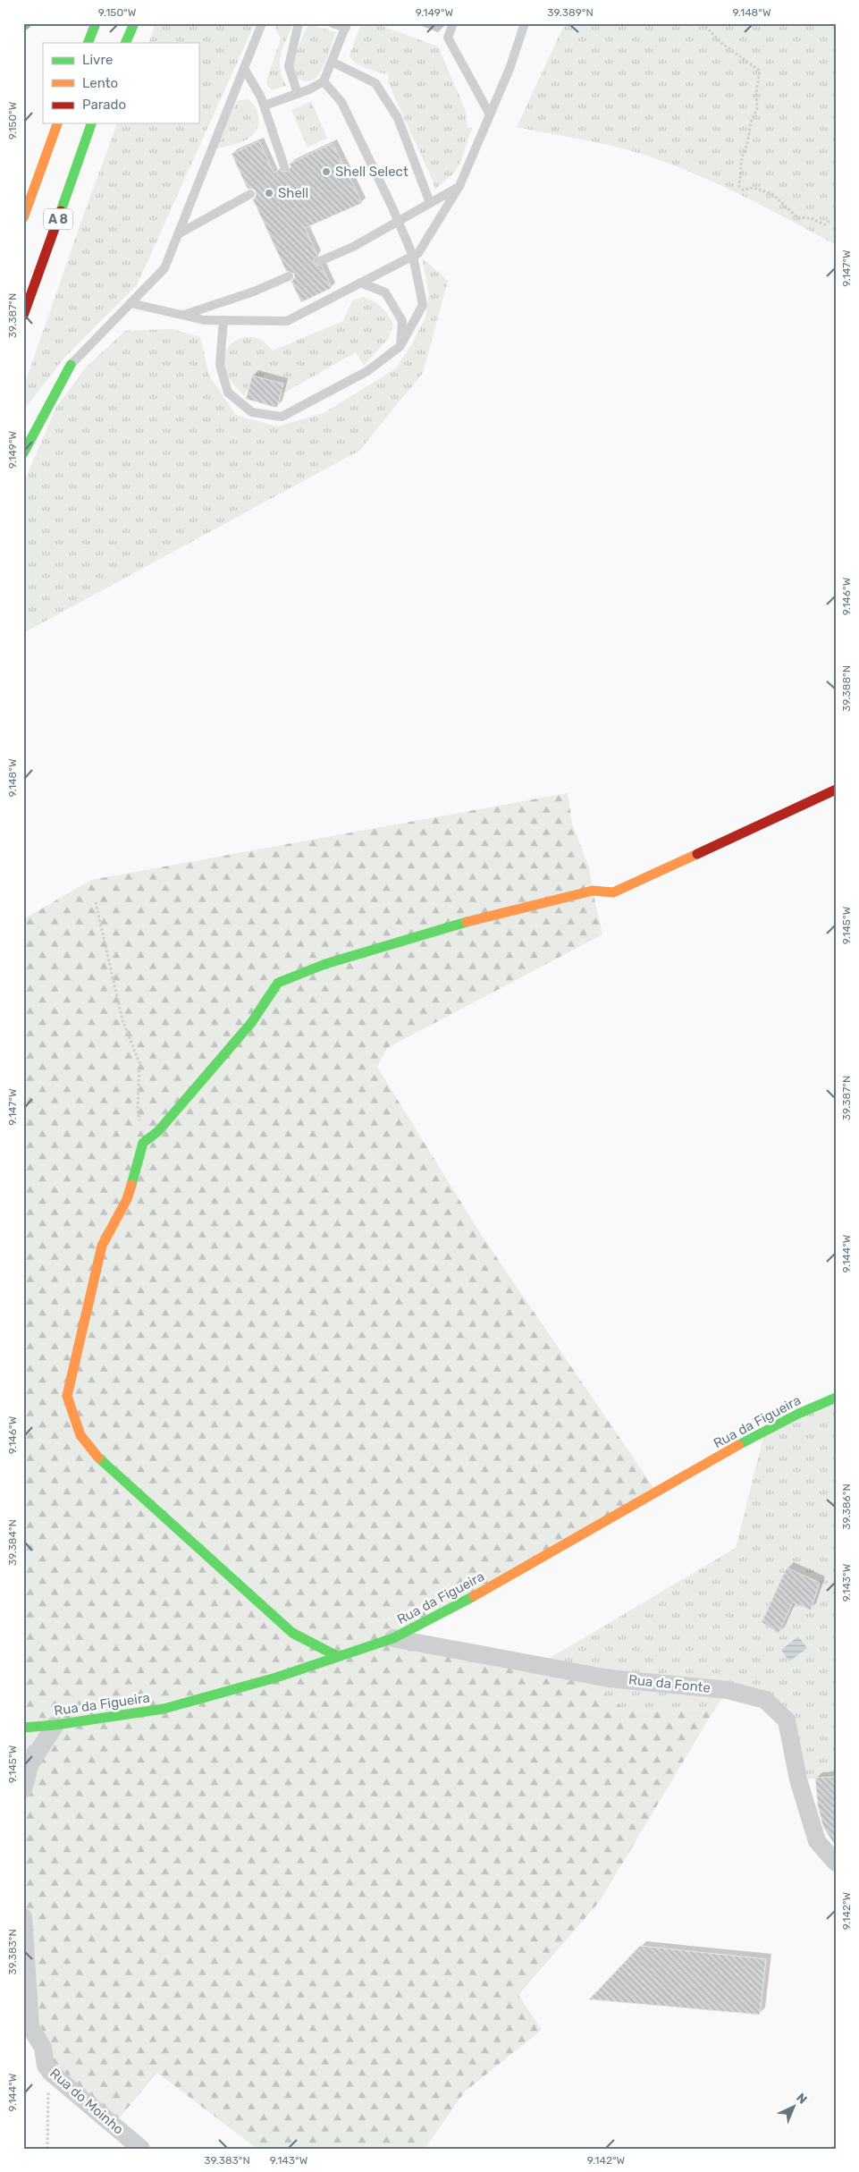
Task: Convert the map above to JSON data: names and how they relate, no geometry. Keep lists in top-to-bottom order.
{
  "streets": {
    "main road": ["A 8", "Rua da Figueira"],
    "street": ["Rua da Fonte", "Rua do Moinho"]
  },
  "crossings": [
    ["Rua da Figueira", "Rua da Fonte"]
  ],
  "places": ["Shell Select", "Shell"],
  "legend": ["Livre", "Lento", "Parado"],
  "north": "top right",
  "coordinates": [
    "9.150°W",
    "9.149°W",
    "39.389°N",
    "9.148°W",
    "9.147°W",
    "39.387°N",
    "9.146°W",
    "39.388°N",
    "9.145°W",
    "9.144°W",
    "39.386°N",
    "39.384°N",
    "9.143°W",
    "9.142°W",
    "39.383°N"
  ]
}
